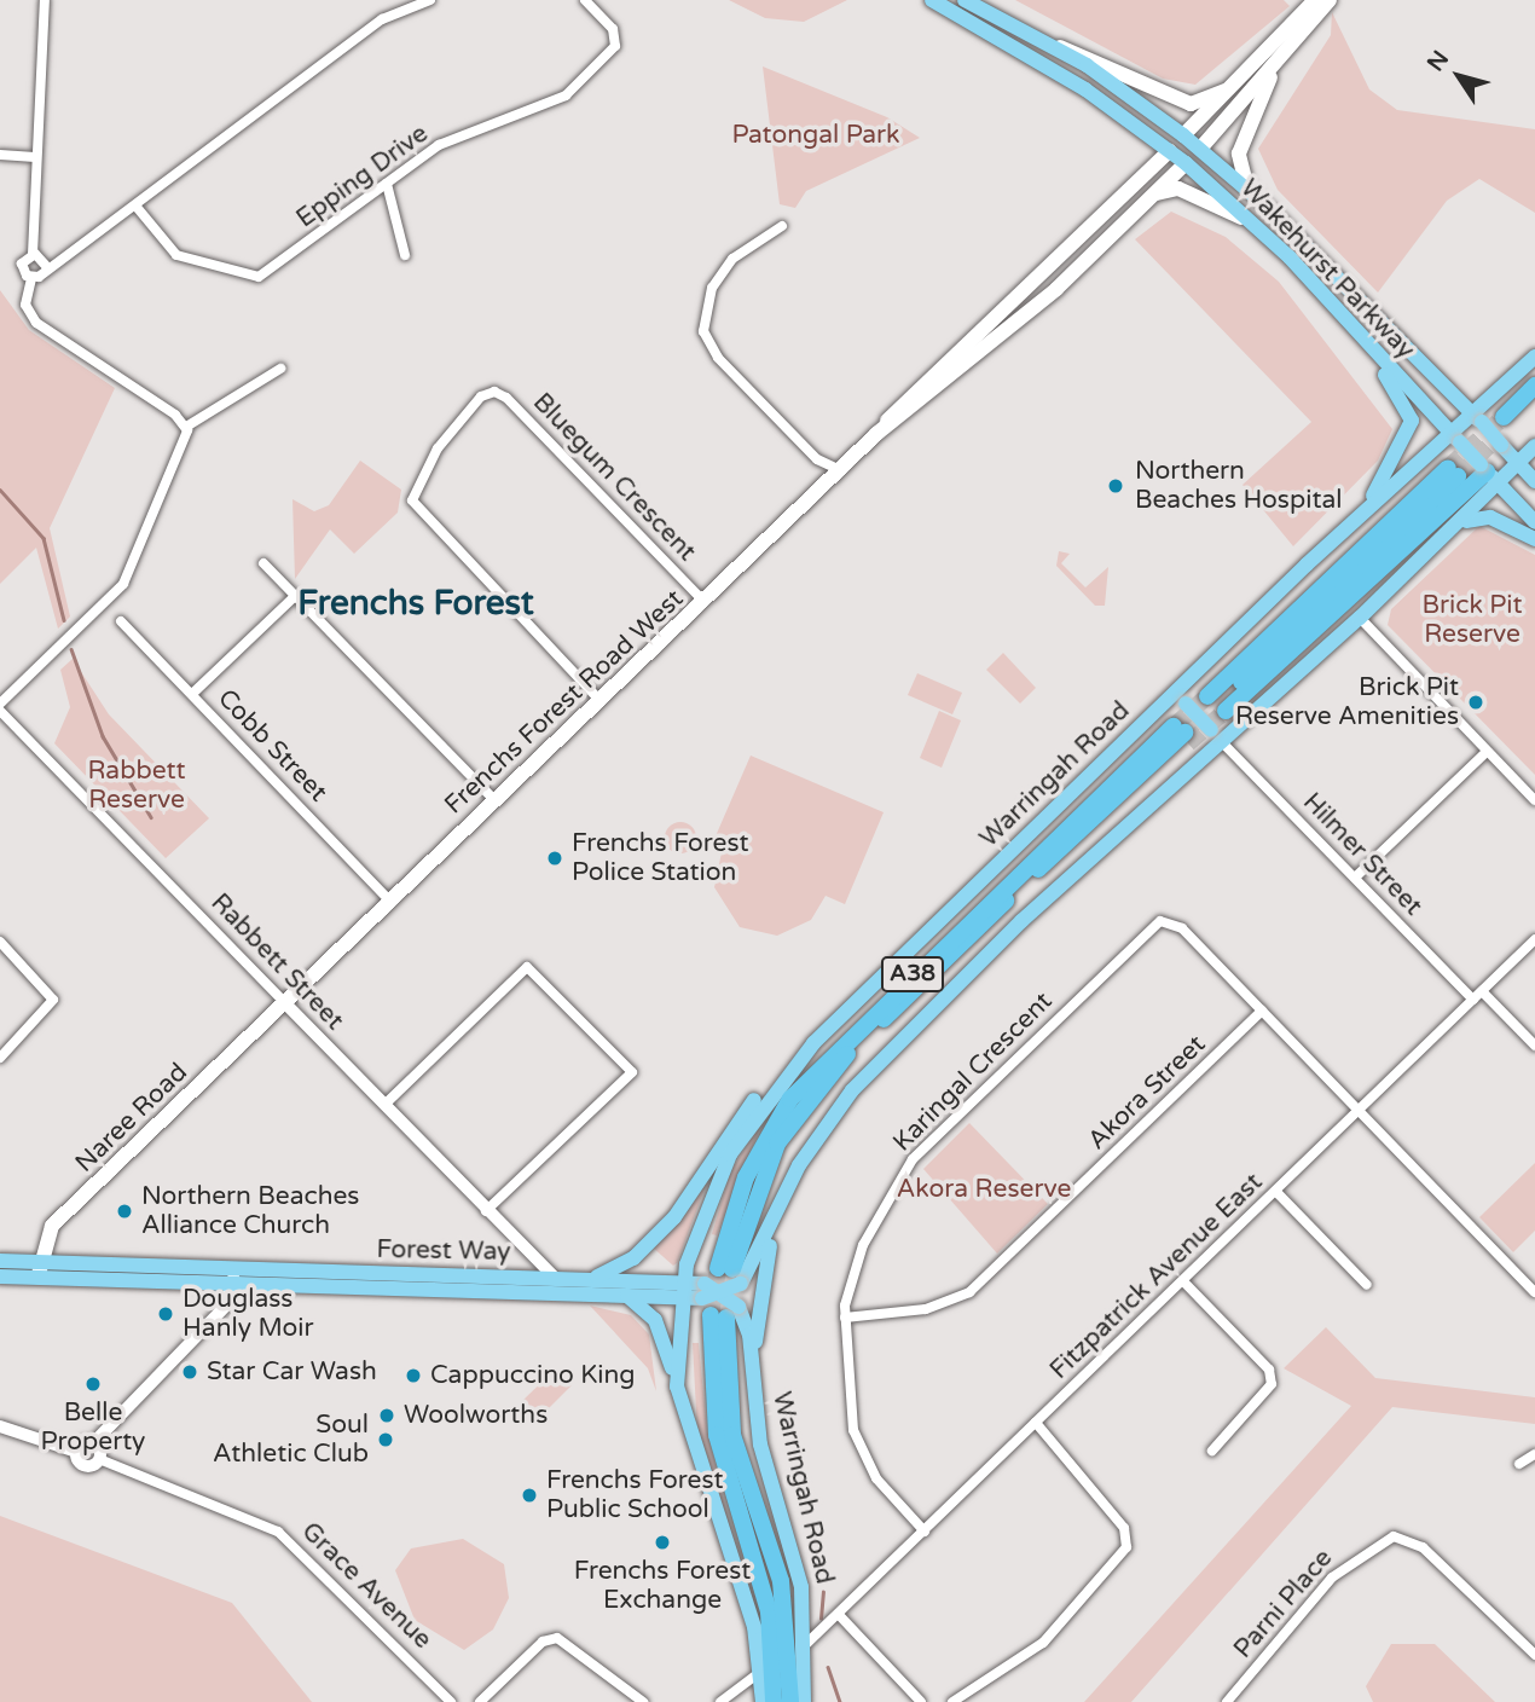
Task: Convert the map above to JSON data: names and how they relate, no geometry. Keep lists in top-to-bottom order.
{
  "streets": {
    "highway": ["Warringah Road", "A38"],
    "main road": [
      "Wakehurst Parkway",
      "Frenchs Forest Road West",
      "Naree Road",
      "Forest Way"
    ],
    "street": [
      "Epping Drive",
      "Bluegum Crescent",
      "Cobb Street",
      "Hilmer Street",
      "Rabbett Street",
      "Karingal Crescent",
      "Akora Street",
      "Fitzpatrick Avenue East",
      "Grace Avenue",
      "Parni Place"
    ]
  },
  "crossings": [
    ["Wakehurst Parkway", "Frenchs Forest Road West"],
    ["Wakehurst Parkway", "Warringah Road"],
    ["Wakehurst Parkway", "A38"],
    ["Bluegum Crescent", "Frenchs Forest Road West"],
    ["Frenchs Forest Road West", "Cobb Street"],
    ["Frenchs Forest Road West", "Rabbett Street"],
    ["Frenchs Forest Road West", "Naree Road"],
    ["Warringah Road", "A38"],
    ["Warringah Road", "Forest Way"],
    ["Warringah Road", "Fitzpatrick Avenue East"],
    ["Hilmer Street", "A38"],
    ["Hilmer Street", "Fitzpatrick Avenue East"],
    ["Rabbett Street", "Naree Road"],
    ["Rabbett Street", "Forest Way"],
    ["Karingal Crescent", "Akora Street"],
    ["Karingal Crescent", "Fitzpatrick Avenue East"],
    ["Naree Road", "Forest Way"]
  ],
  "districts": ["Frenchs Forest"],
  "parks": [
    "Patongal Park",
    "Brick Pit Reserve",
    "Rabbett Reserve",
    "Akora Reserve"
  ],
  "places": [
    "Northern Beaches Hospital",
    "Brick Pit Reserve Amenities",
    "Frenchs Forest Police Station",
    "Northern Beaches Alliance Church",
    "Douglass Hanly Moir",
    "Star Car Wash",
    "Cappuccino King",
    "Belle Property",
    "Woolworths",
    "Soul Athletic Club",
    "Frenchs Forest Public School",
    "Frenchs Forest Exchange"
  ],
  "north": "top left"
}
